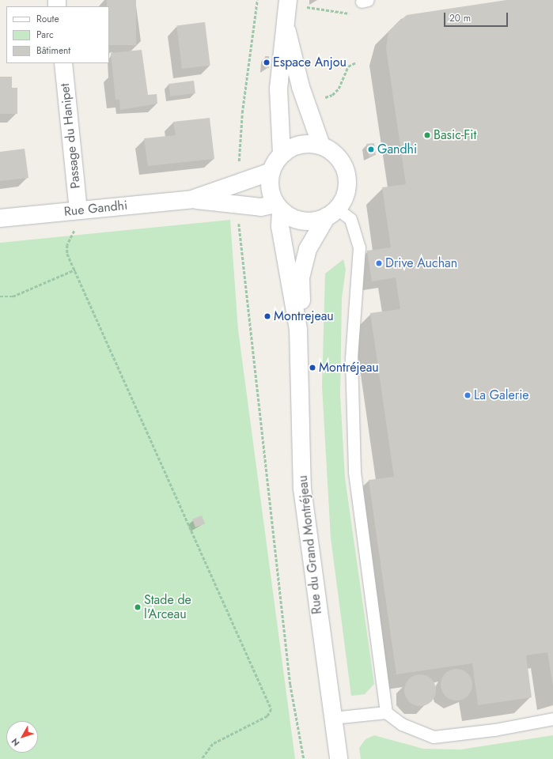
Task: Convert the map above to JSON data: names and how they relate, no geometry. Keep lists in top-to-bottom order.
{
  "streets": {
    "street": ["Passage du Hanipet", "Rue Gandhi", "Rue du Grand Montréjeau"]
  },
  "crossings": [
    ["Passage du Hanipet", "Rue Gandhi"],
    ["Rue Gandhi", "Rue du Grand Montréjeau"]
  ],
  "places": [
    "Espace Anjou",
    "Basic-Fit",
    "Gandhi",
    "Drive Auchan",
    "Montrejeau",
    "Montréjeau",
    "La Galerie",
    "Stade de l'Arceau"
  ],
  "legend": ["Route", "Parc", "Bâtiment"],
  "scale_bar": "20 m",
  "north": "bottom left"
}
